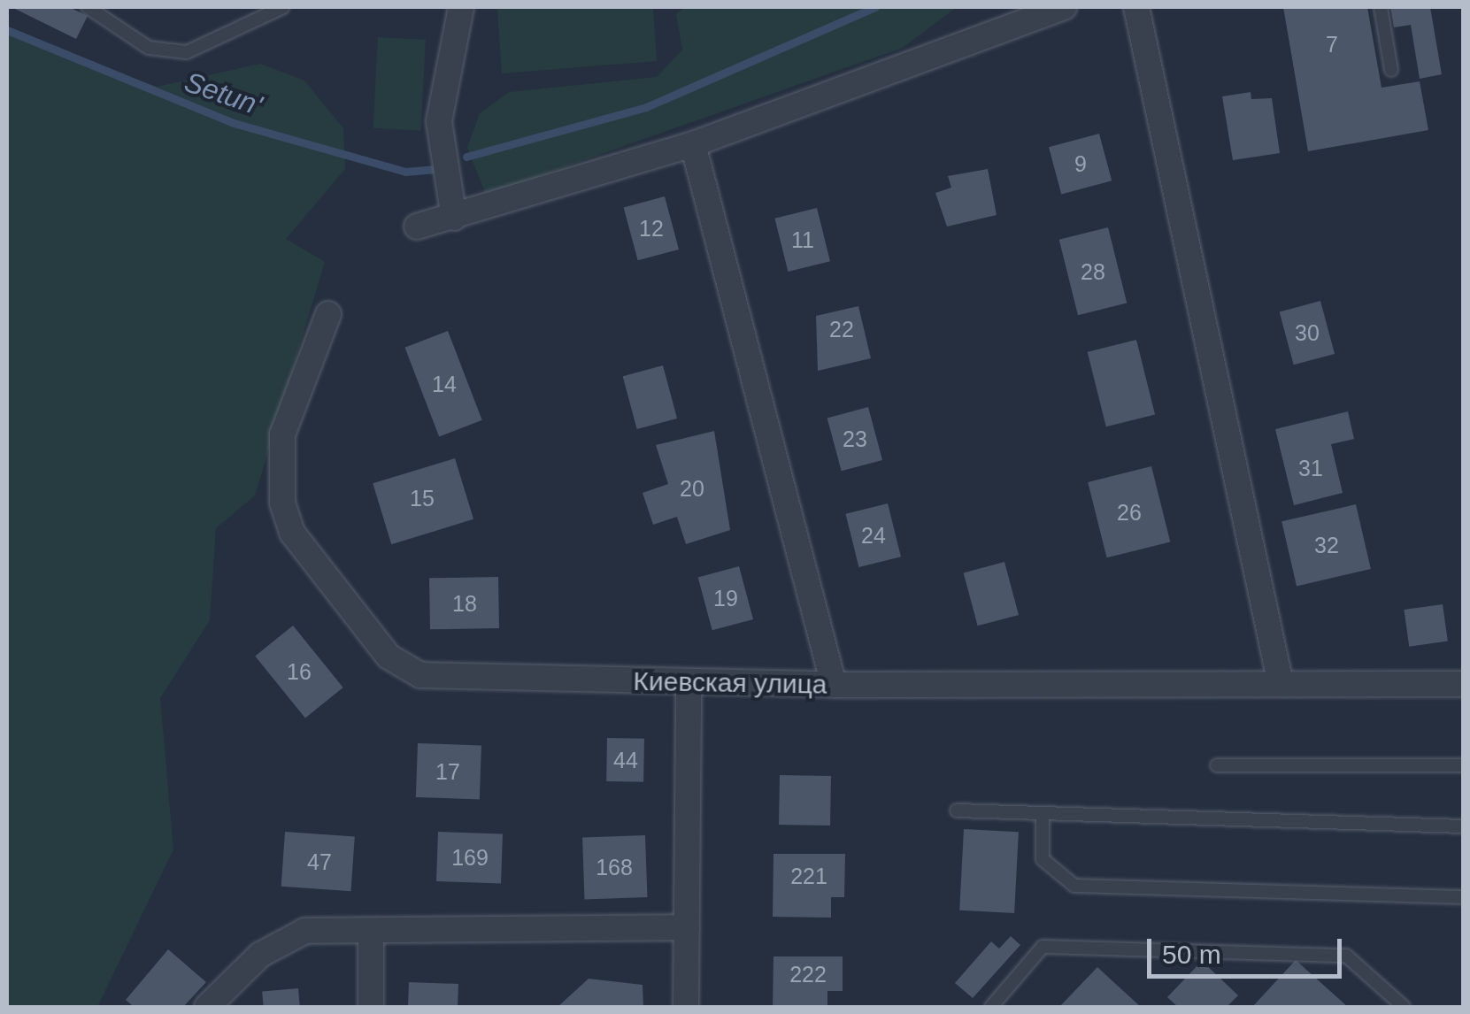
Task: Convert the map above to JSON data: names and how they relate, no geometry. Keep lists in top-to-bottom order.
{
  "streets": {
    "street": ["Киевская улица"]
  },
  "water": ["Setun'"],
  "house_numbers": [
    "7",
    "9",
    "12",
    "11",
    "28",
    "22",
    "30",
    "14",
    "23",
    "31",
    "20",
    "15",
    "26",
    "24",
    "32",
    "19",
    "18",
    "16",
    "44",
    "17",
    "169",
    "47",
    "168",
    "221",
    "222"
  ],
  "scale_bar": "50 m"
}
